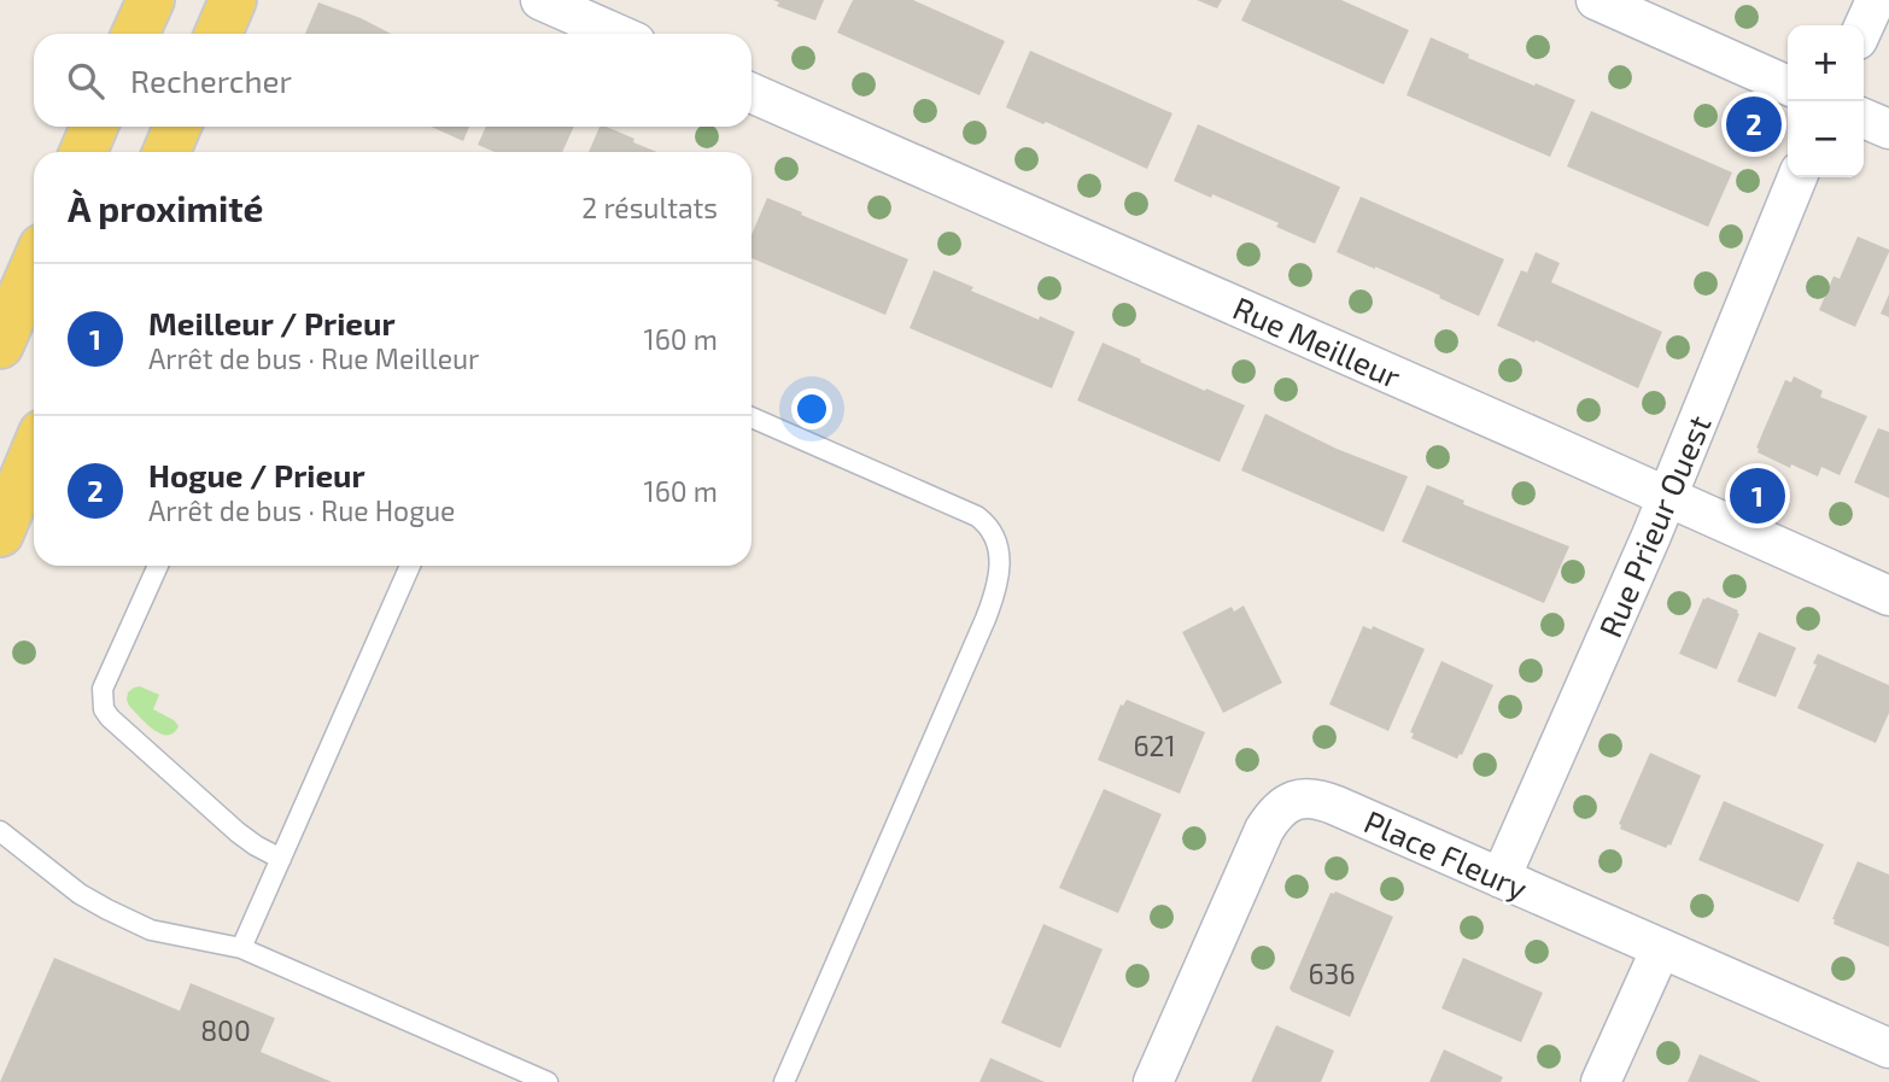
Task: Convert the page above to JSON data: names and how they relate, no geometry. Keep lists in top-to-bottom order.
{
  "streets": {
    "street": ["Rue Meilleur", "Rue Prieur Ouest", "Place Fleury"]
  },
  "crossings": [
    ["Rue Meilleur", "Rue Prieur Ouest"],
    ["Rue Prieur Ouest", "Place Fleury"]
  ],
  "house_numbers": ["621", "636", "800"],
  "page": {
    "map_buttons": ["+", "−"],
    "search": "Rechercher",
    "pins": ["2", "1"],
    "heading": ["À proximité", "2 résultats"],
    "list": [
      {
        "mark": "1",
        "name": "Meilleur / Prieur",
        "note": "Arrêt de bus · Rue Meilleur",
        "value": "160 m"
      },
      {
        "mark": "2",
        "name": "Hogue / Prieur",
        "note": "Arrêt de bus · Rue Hogue",
        "value": "160 m"
      }
    ]
  }
}
